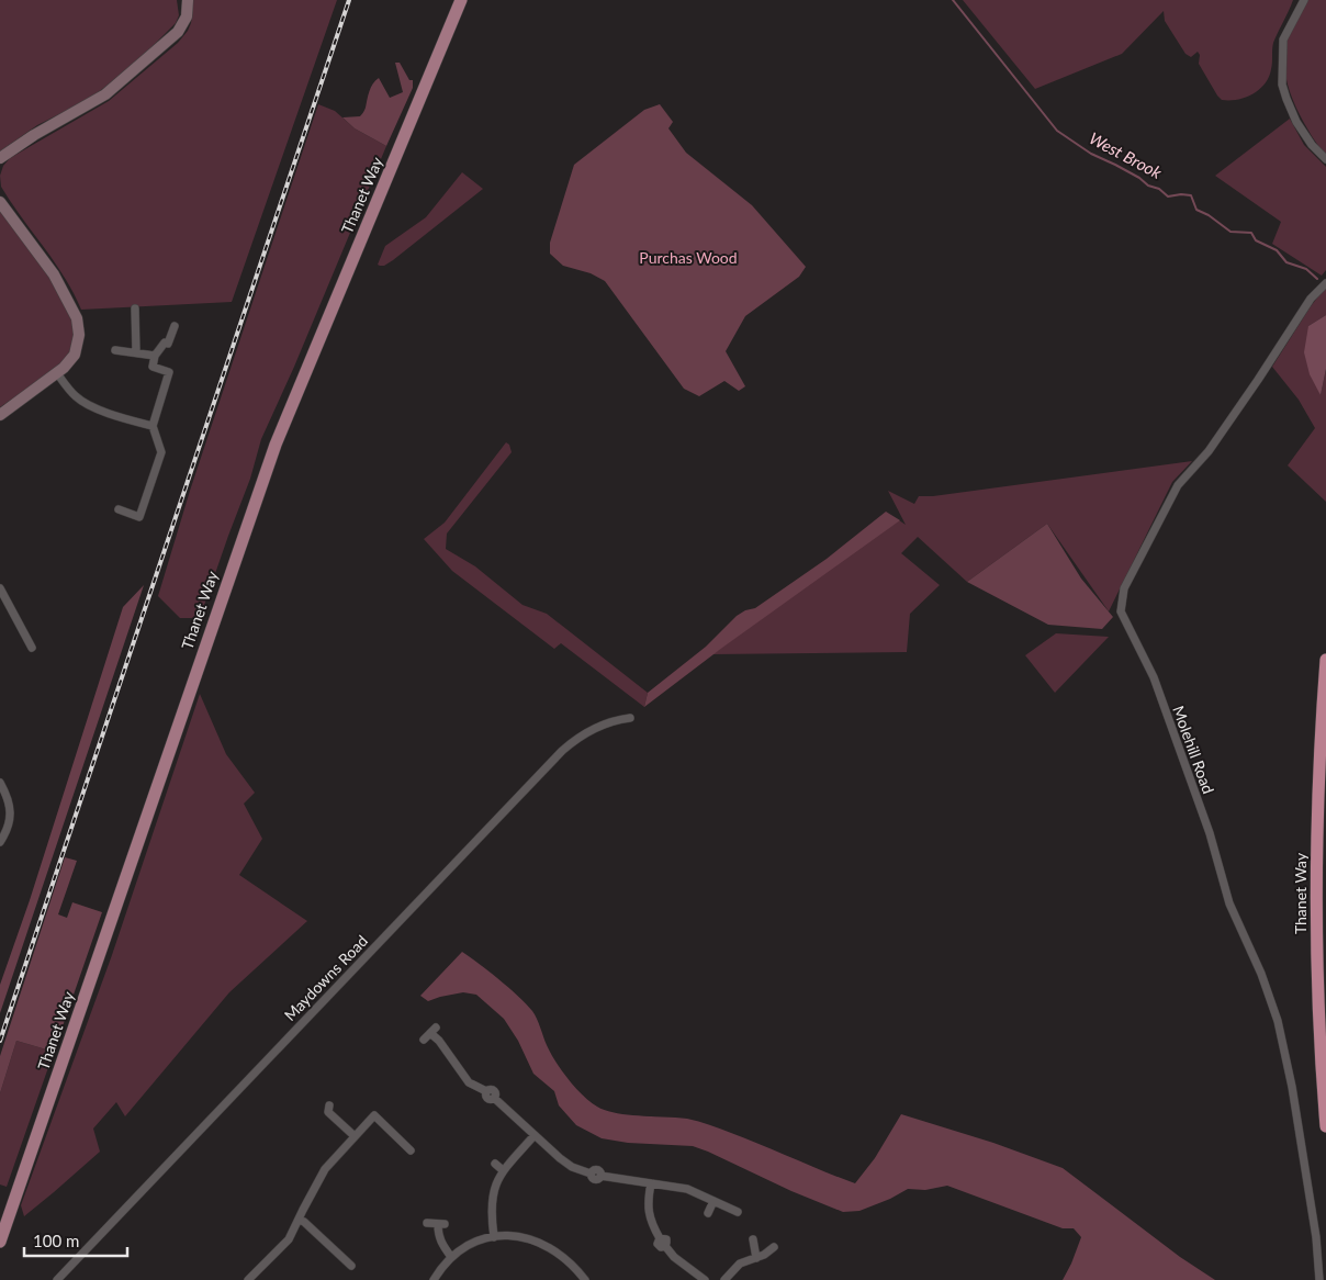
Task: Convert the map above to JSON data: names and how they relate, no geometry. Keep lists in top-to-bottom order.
{
  "streets": {
    "highway": ["Thanet Way"],
    "street": ["Molehill Road", "Maydowns Road"]
  },
  "water": ["West Brook"],
  "parks": ["Purchas Wood"],
  "scale_bar": "100 m"
}
